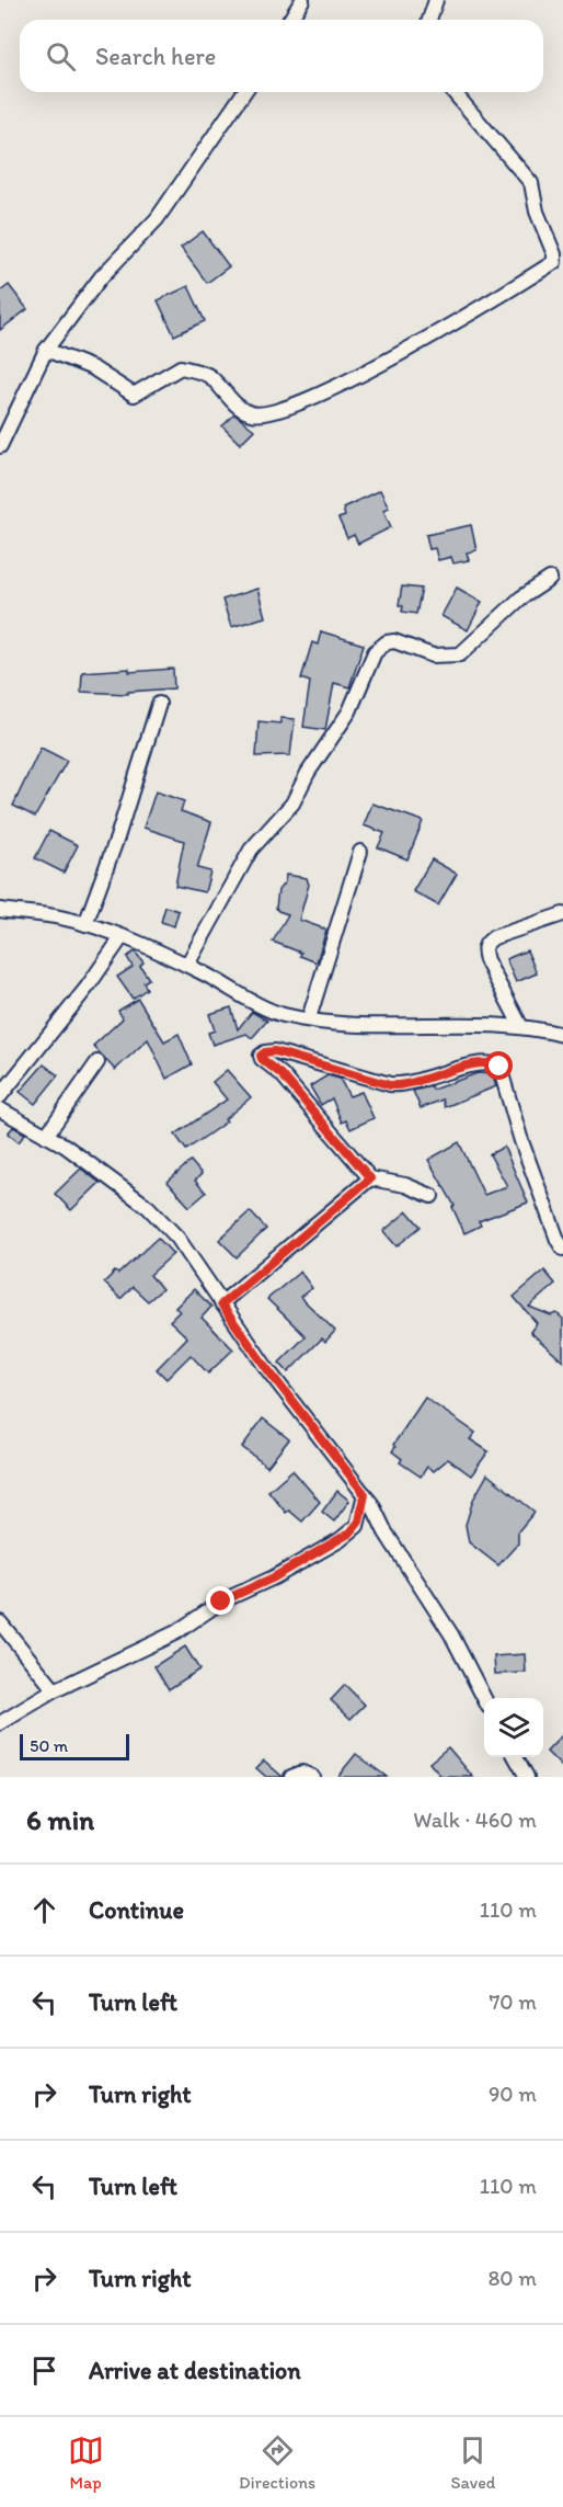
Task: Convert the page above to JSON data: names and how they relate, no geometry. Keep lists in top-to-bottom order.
{
  "scale_bar": "50 m",
  "page": {
    "search": "Search here",
    "scale": "50 m",
    "heading": ["6 min", "Walk · 460 m"],
    "list": [
      ["Continue", "110 m"],
      ["Turn left", "70 m"],
      ["Turn right", "90 m"],
      ["Turn left", "110 m"],
      ["Turn right", "80 m"],
      "Arrive at destination"
    ],
    "nav": ["Map", "Directions", "Saved"]
  }
}
